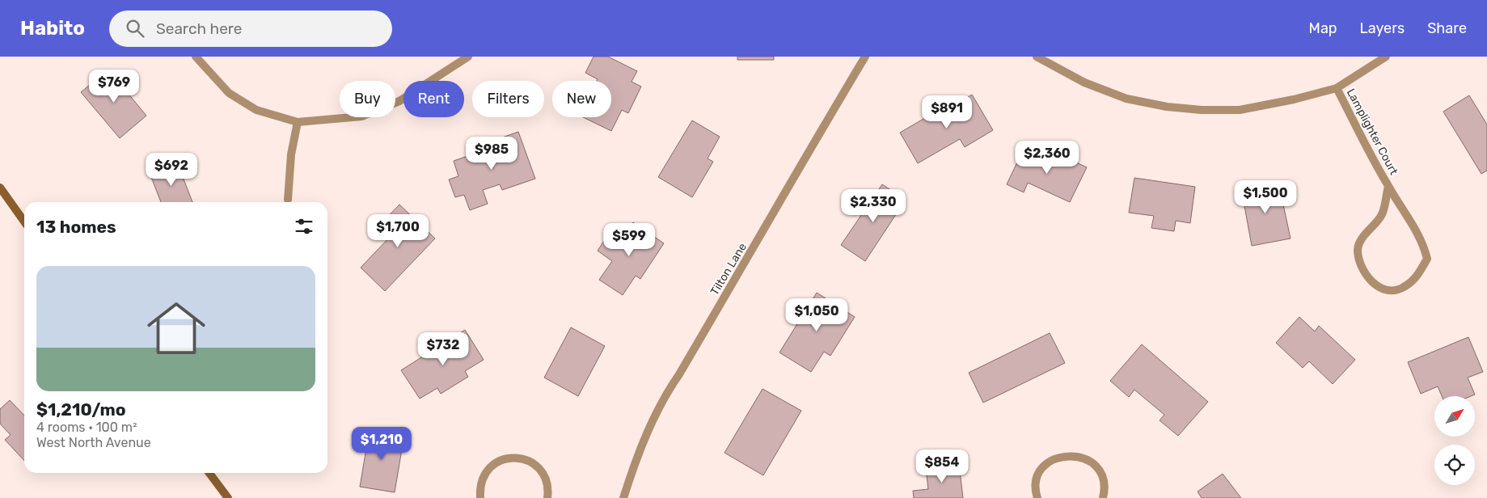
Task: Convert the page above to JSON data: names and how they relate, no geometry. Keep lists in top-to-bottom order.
{
  "streets": {
    "street": ["Lamplighter Court", "Tilton Lane"]
  },
  "north": "top right",
  "page": {
    "header": "Habito",
    "search": "Search here",
    "nav": ["Map", "Layers", "Share"],
    "price": [
      "$769",
      "$891",
      "$985",
      "$2,360",
      "$692",
      "$1,500",
      "$2,330",
      "$1,700",
      "$599",
      "$1,050",
      "$732",
      "$1,210",
      "$854"
    ],
    "chip": [
      "Buy",
      "Rent",
      "Filters",
      "New"
    ],
    "heading": "13 homes",
    "list": [
      {
        "name": "$1,210/mo",
        "note": "4 rooms · 100 m² · West North Avenue"
      }
    ]
  }
}
